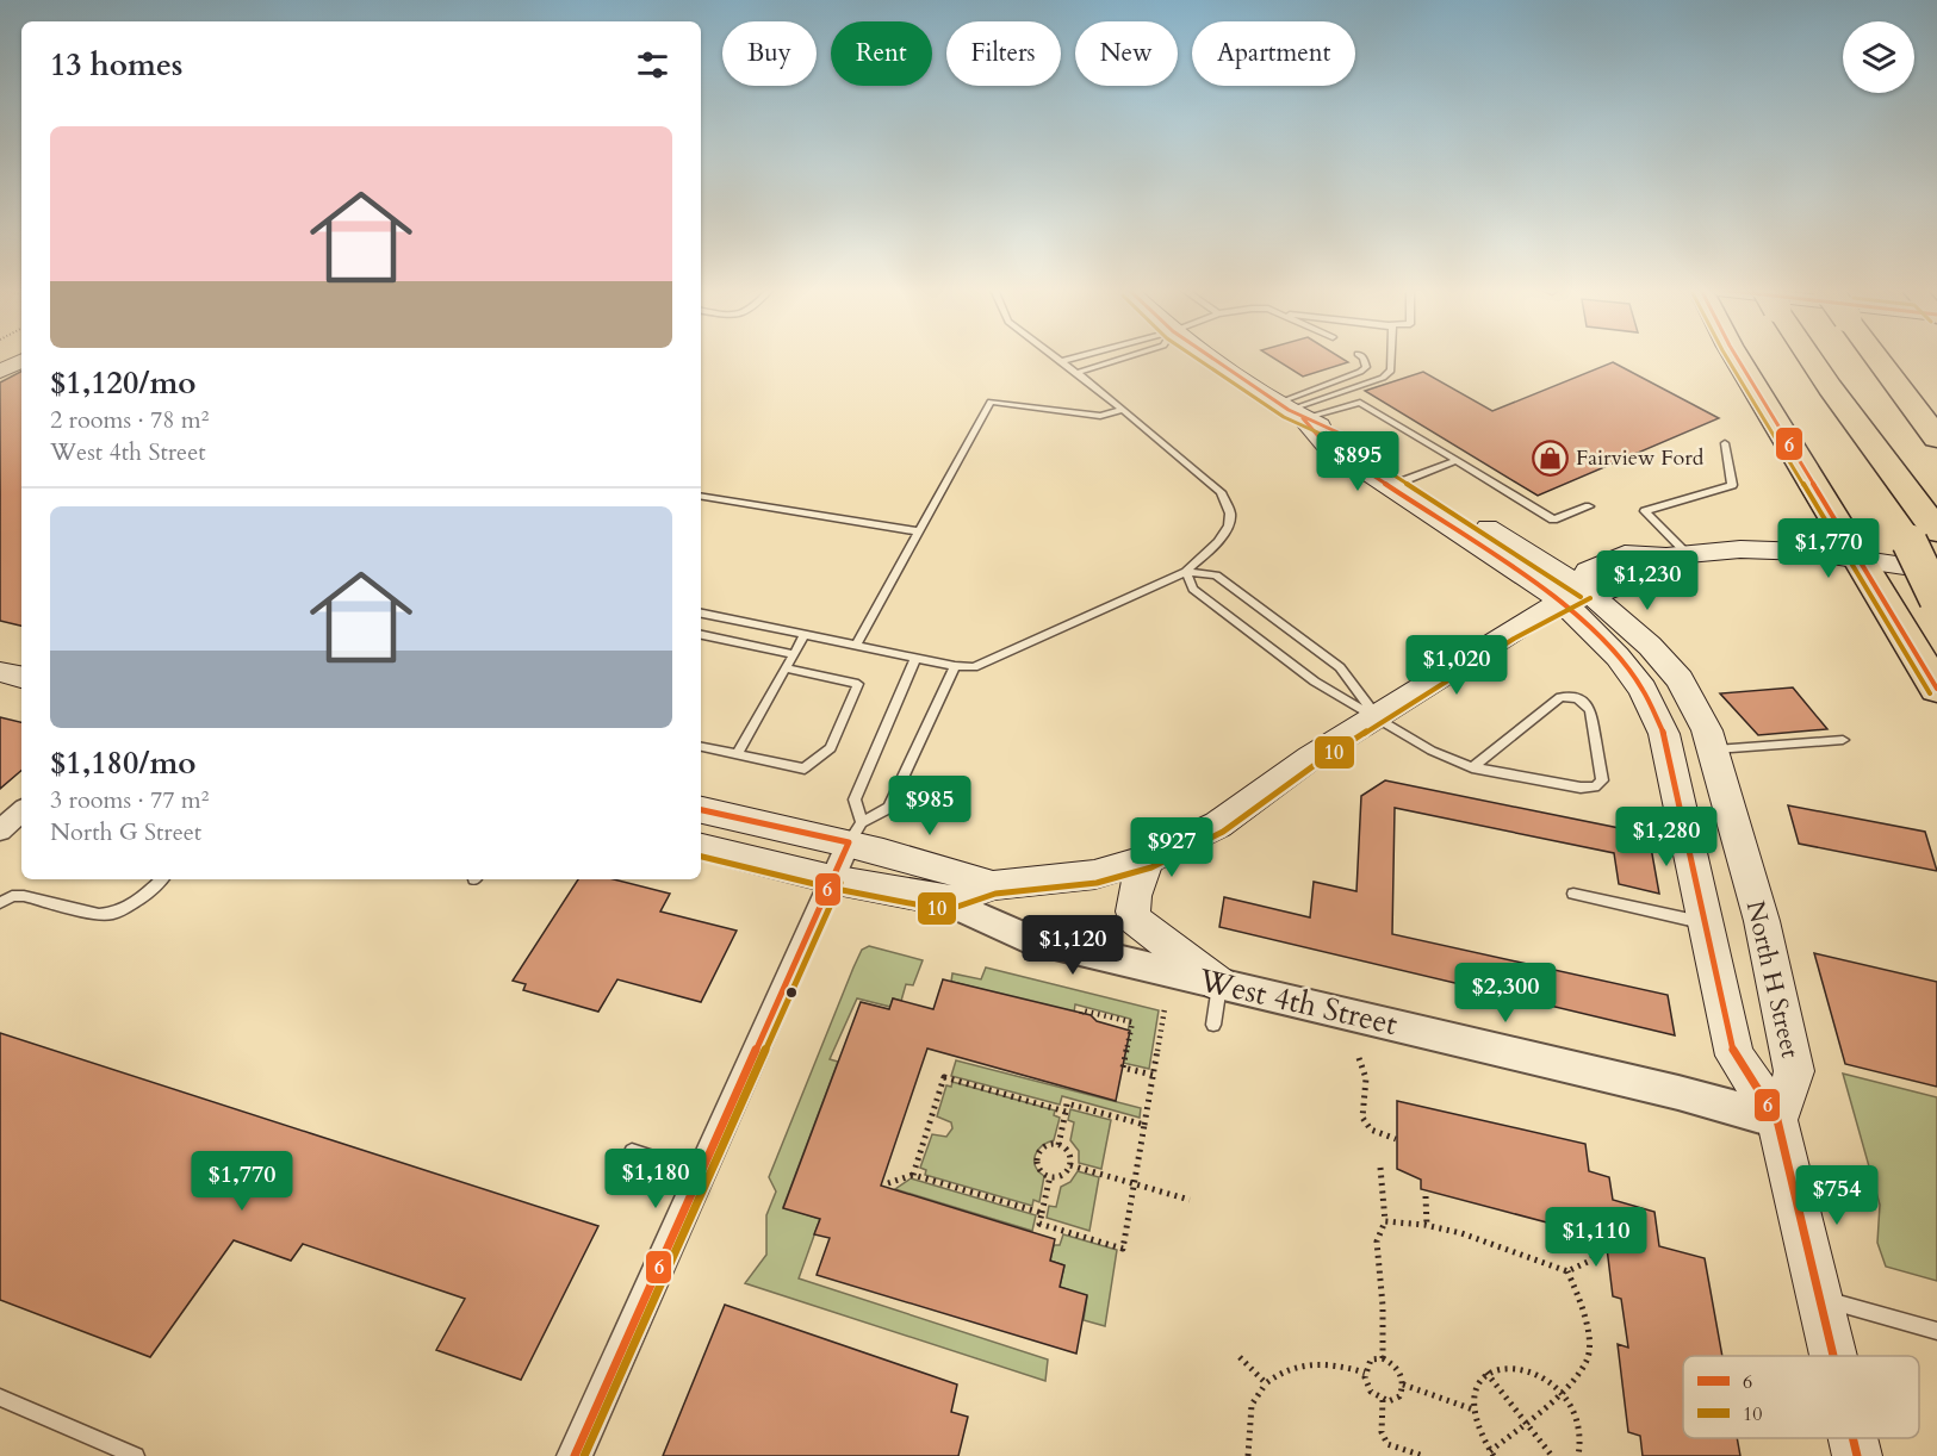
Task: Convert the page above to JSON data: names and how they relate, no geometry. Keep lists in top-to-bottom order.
{
  "streets": {
    "main road": ["North H Street"],
    "street": ["West 4th Street"]
  },
  "crossings": [
    ["North H Street", "West 4th Street"]
  ],
  "places": {
    "shop": ["Fairview Ford"]
  },
  "lines": ["transit line 6", "transit line 10"],
  "legend": ["6", "10"],
  "page": {
    "chip": [
      "Buy",
      "Rent",
      "Filters",
      "New",
      "Apartment"
    ],
    "heading": "13 homes",
    "list": [
      {
        "name": "$1,120/mo",
        "note": "2 rooms · 78 m² · West 4th Street"
      },
      {
        "name": "$1,180/mo",
        "note": "3 rooms · 77 m² · North G Street"
      }
    ],
    "price": [
      "$895",
      "$1,770",
      "$1,230",
      "$1,020",
      "$985",
      "$1,280",
      "$927",
      "$1,120",
      "$2,300",
      "$1,180",
      "$1,770",
      "$754",
      "$1,110"
    ]
  }
}
